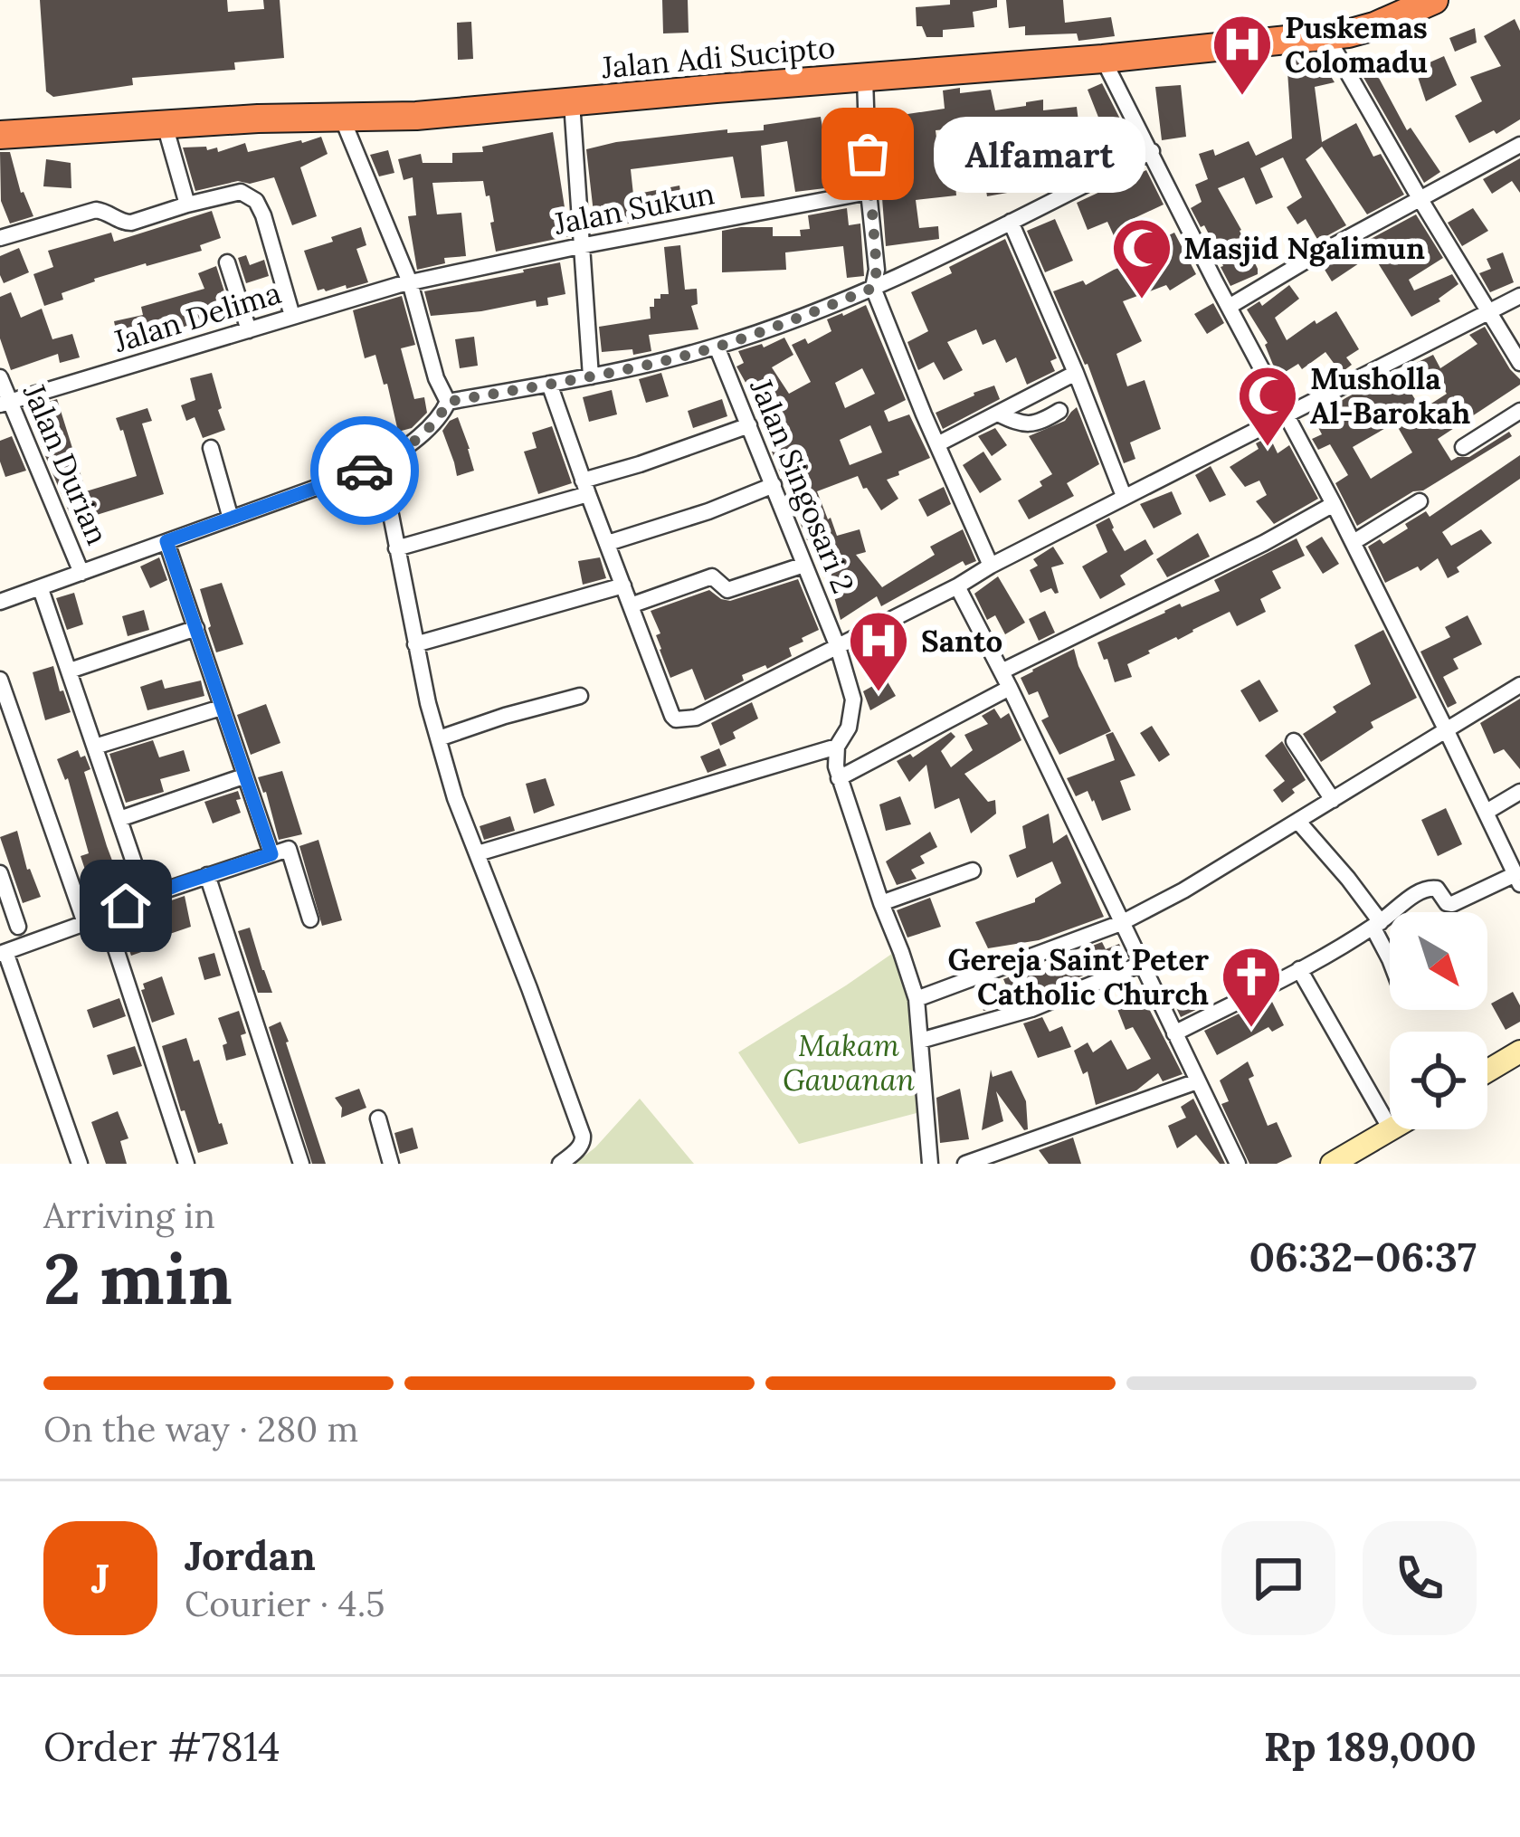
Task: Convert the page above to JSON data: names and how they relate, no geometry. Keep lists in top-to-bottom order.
{
  "streets": {
    "highway": ["Jalan Adi Sucipto"],
    "street": [
      "Jalan Sukun",
      "Jalan Delima",
      "Jalan Durian",
      "Jalan Singosari 2"
    ]
  },
  "crossings": [
    ["Jalan Sukun", "Jalan Delima"],
    ["Jalan Delima", "Jalan Durian"]
  ],
  "parks": ["Makam Gawanan"],
  "places": {
    "hospital": ["Puskemas Colomadu", "Santo"],
    "other": ["Alfamart"],
    "mosque": ["Masjid Ngalimun", "Musholla Al-Barokah"],
    "church": ["Gereja Saint Peter Catholic Church"]
  },
  "north": "bottom right",
  "page": {
    "bubble": "Alfamart",
    "heading": ["2 min", "Arriving in", "06:32–06:37"],
    "panel": [
      "Jordan",
      "Courier · 4.5",
      "Order #7814",
      "Rp 189,000"
    ],
    "bar": "On the way · 280 m",
    "round": "J"
  }
}
